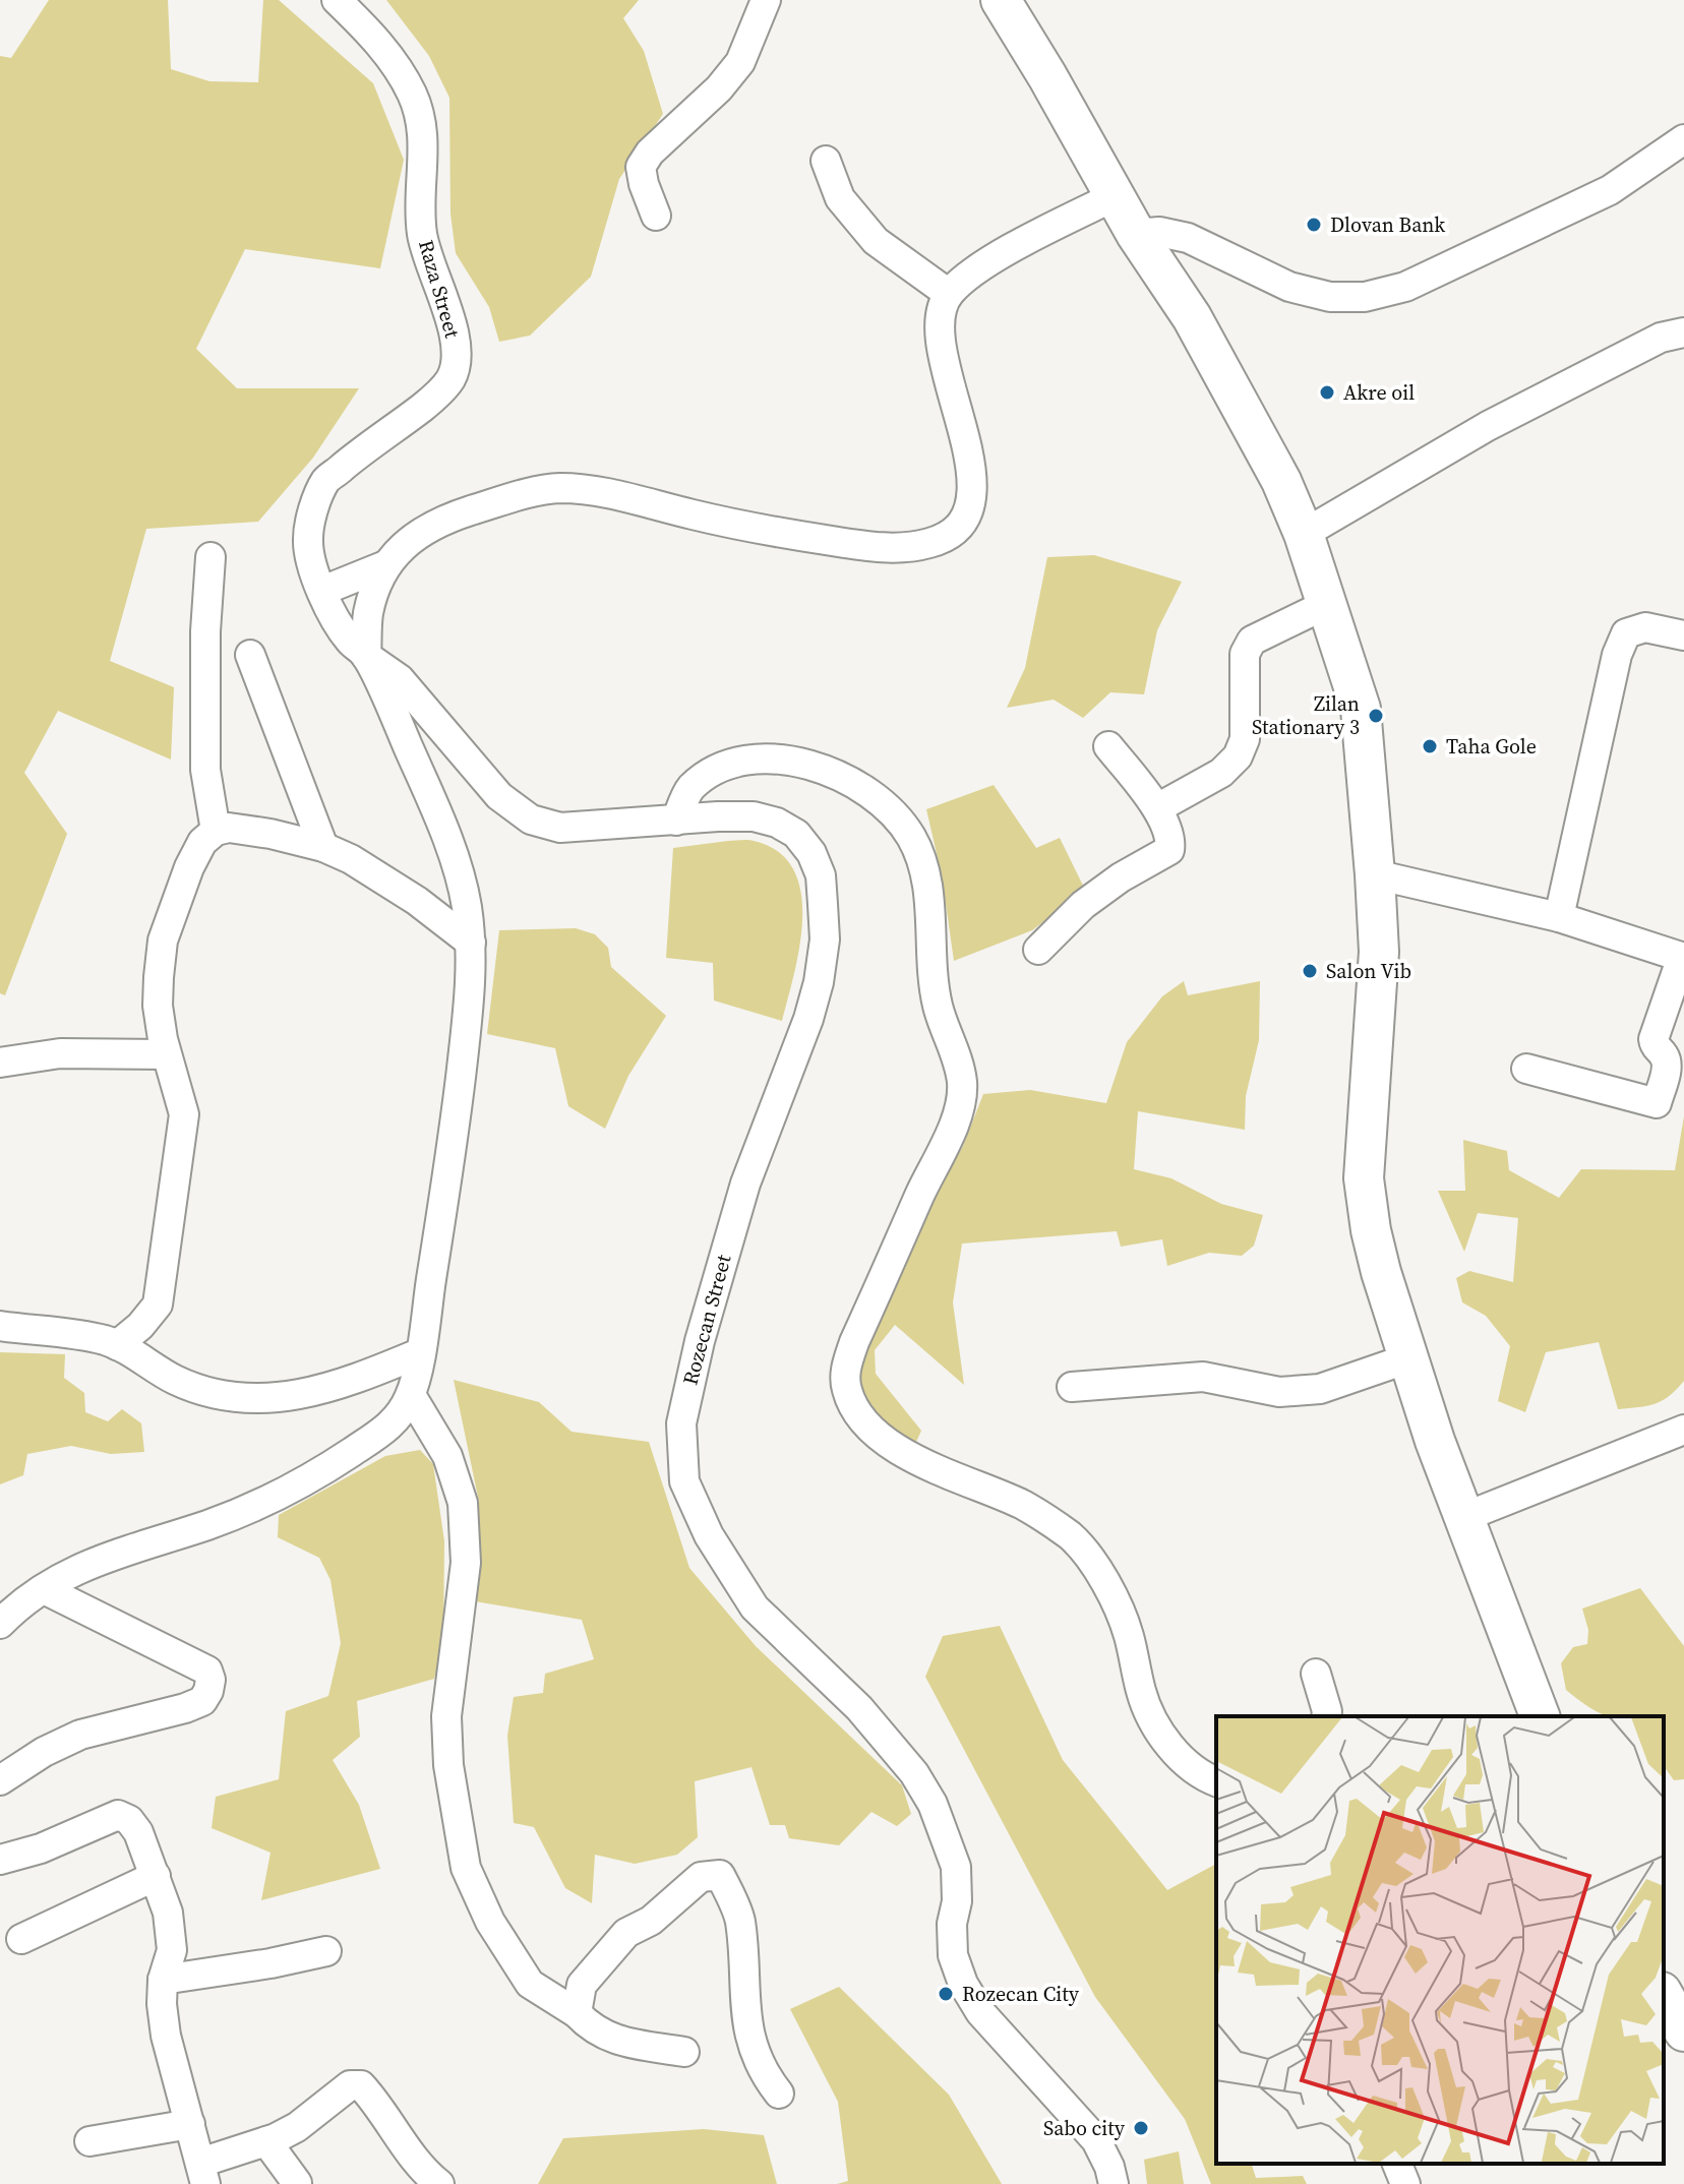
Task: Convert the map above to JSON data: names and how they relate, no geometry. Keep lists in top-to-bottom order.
{
  "streets": {
    "street": ["Raza Street", "Rozecan Street"]
  },
  "crossings": [
    ["Raza Street", "Rozecan Street"]
  ],
  "places": [
    "Dlovan Bank",
    "Akre oil",
    "Zilan Stationary 3",
    "Taha Gole",
    "Salon Vib",
    "Rozecan City",
    "Sabo city"
  ]
}
